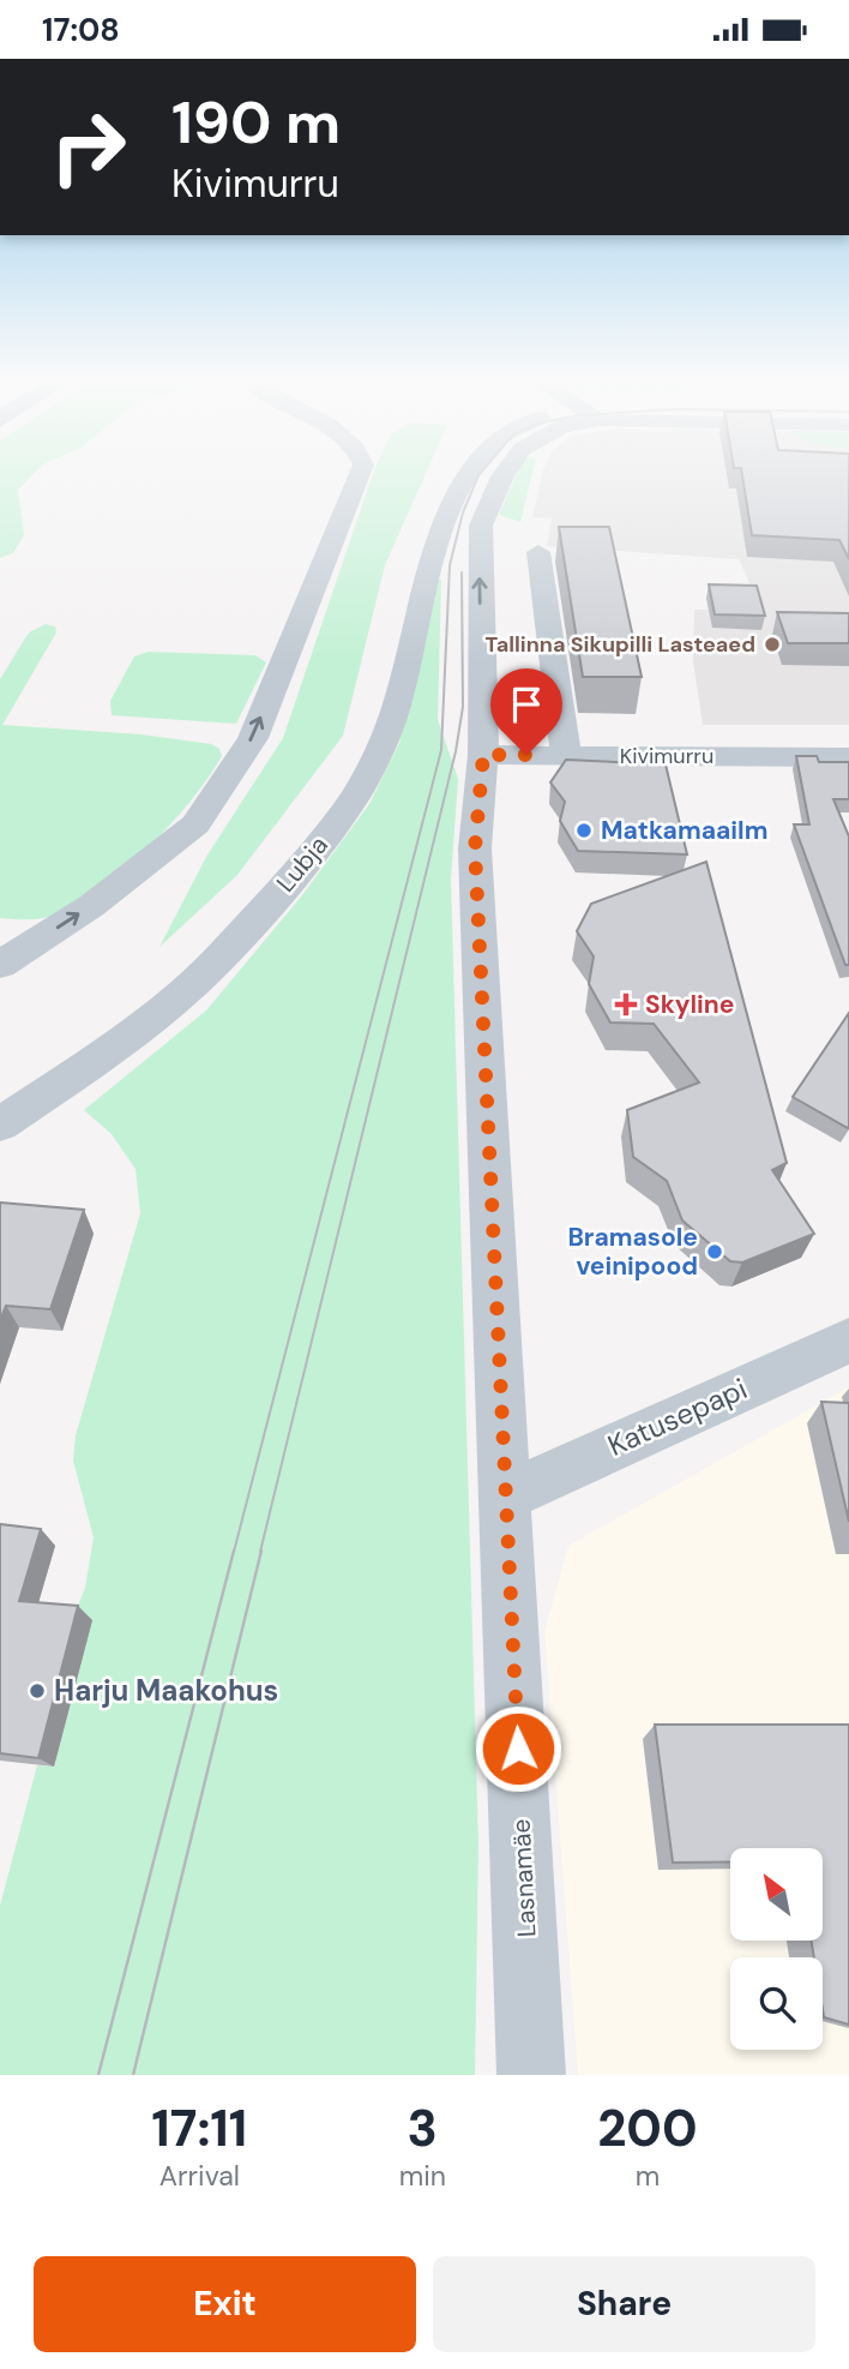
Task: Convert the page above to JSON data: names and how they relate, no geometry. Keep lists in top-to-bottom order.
{
  "streets": {
    "street": [
      "Kivimurru",
      "Lubja",
      "Katusepapi",
      "Lasnamäe"
    ]
  },
  "crossings": [
    ["Kivimurru", "Lasnamäe"],
    ["Katusepapi", "Lasnamäe"]
  ],
  "places": {
    "other": [
      "Tallinna Sikupilli Lasteaed",
      "Matkamaailm",
      "Bramasole veinipood",
      "Harju Maakohus"
    ],
    "health": ["Skyline"]
  },
  "north": "top left",
  "page": {
    "status": "17:08",
    "turn": ["190 m", "Kivimurru"],
    "eta": [
      "17:11",
      "Arrival",
      "3",
      "min",
      "200",
      "m"
    ],
    "buttons": ["Exit", "Share"]
  }
}
